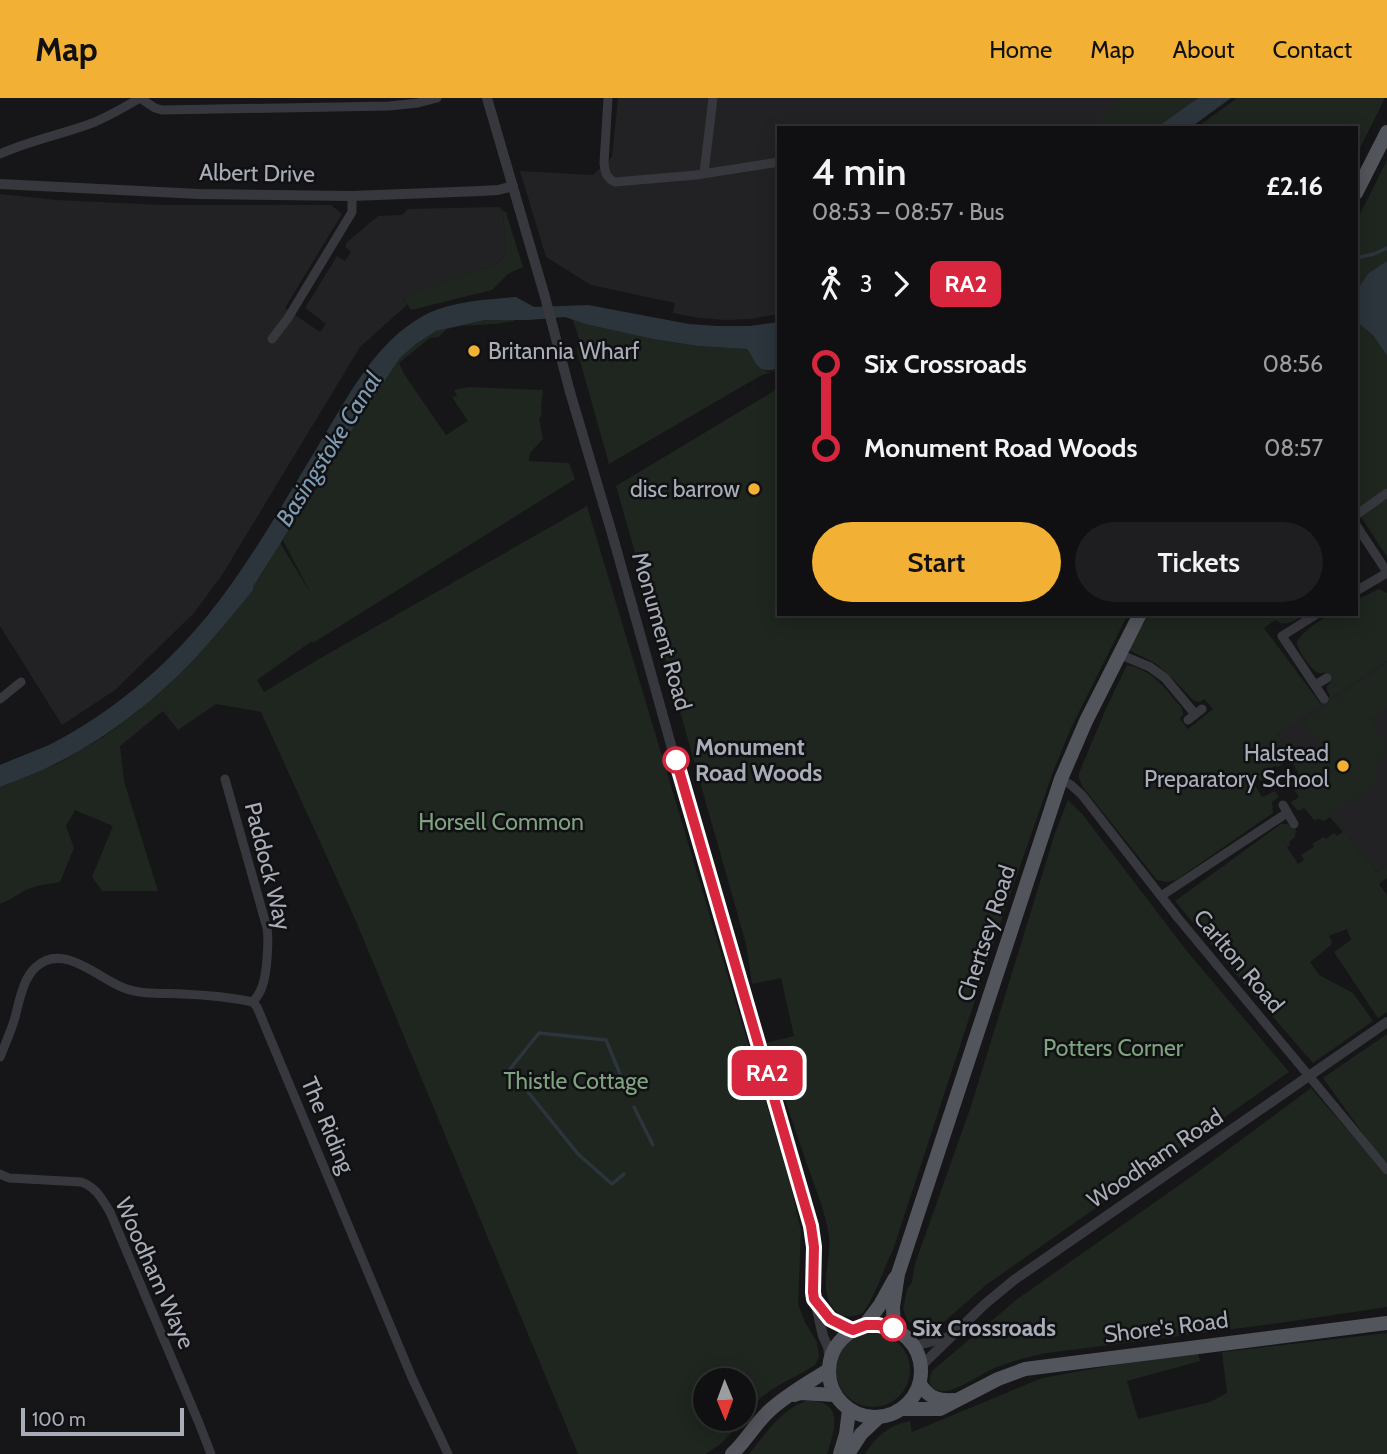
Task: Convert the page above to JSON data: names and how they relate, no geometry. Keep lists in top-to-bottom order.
{
  "streets": {
    "main road": ["Chertsey Road", "Shore's Road"],
    "street": [
      "Albert Drive",
      "Monument Road",
      "Paddock Way",
      "Carlton Road",
      "The Riding",
      "Woodham Road",
      "Woodham Waye"
    ]
  },
  "crossings": [
    ["Albert Drive", "Monument Road"],
    ["Monument Road", "Chertsey Road"],
    ["Monument Road", "Woodham Road"],
    ["Monument Road", "Shore's Road"],
    ["Paddock Way", "The Riding"],
    ["Chertsey Road", "Carlton Road"],
    ["Chertsey Road", "Woodham Road"],
    ["Chertsey Road", "Shore's Road"],
    ["Carlton Road", "Woodham Road"],
    ["Woodham Road", "Shore's Road"]
  ],
  "water": ["Basingstoke Canal"],
  "parks": ["Horsell Common", "Potters Corner", "Thistle Cottage"],
  "places": [
    "Britannia Wharf",
    "disc barrow",
    "Monument Road Woods",
    "Halstead Preparatory School",
    "Six Crossroads"
  ],
  "lines": ["bus line RA2"],
  "scale_bar": "100 m",
  "north": "bottom",
  "page": {
    "header": "Map",
    "nav": [
      "Home",
      "Map",
      "About",
      "Contact"
    ],
    "on_map": "RA2",
    "heading": ["4 min", "08:53 – 08:57 · Bus", "£2.16"],
    "legs": ["3", "RA2"],
    "list": [
      {
        "name": "Six Crossroads",
        "value": "08:56"
      },
      {
        "name": "Monument Road Woods",
        "value": "08:57"
      }
    ],
    "buttons": ["Start", "Tickets"],
    "scale": "100 m"
  }
}
